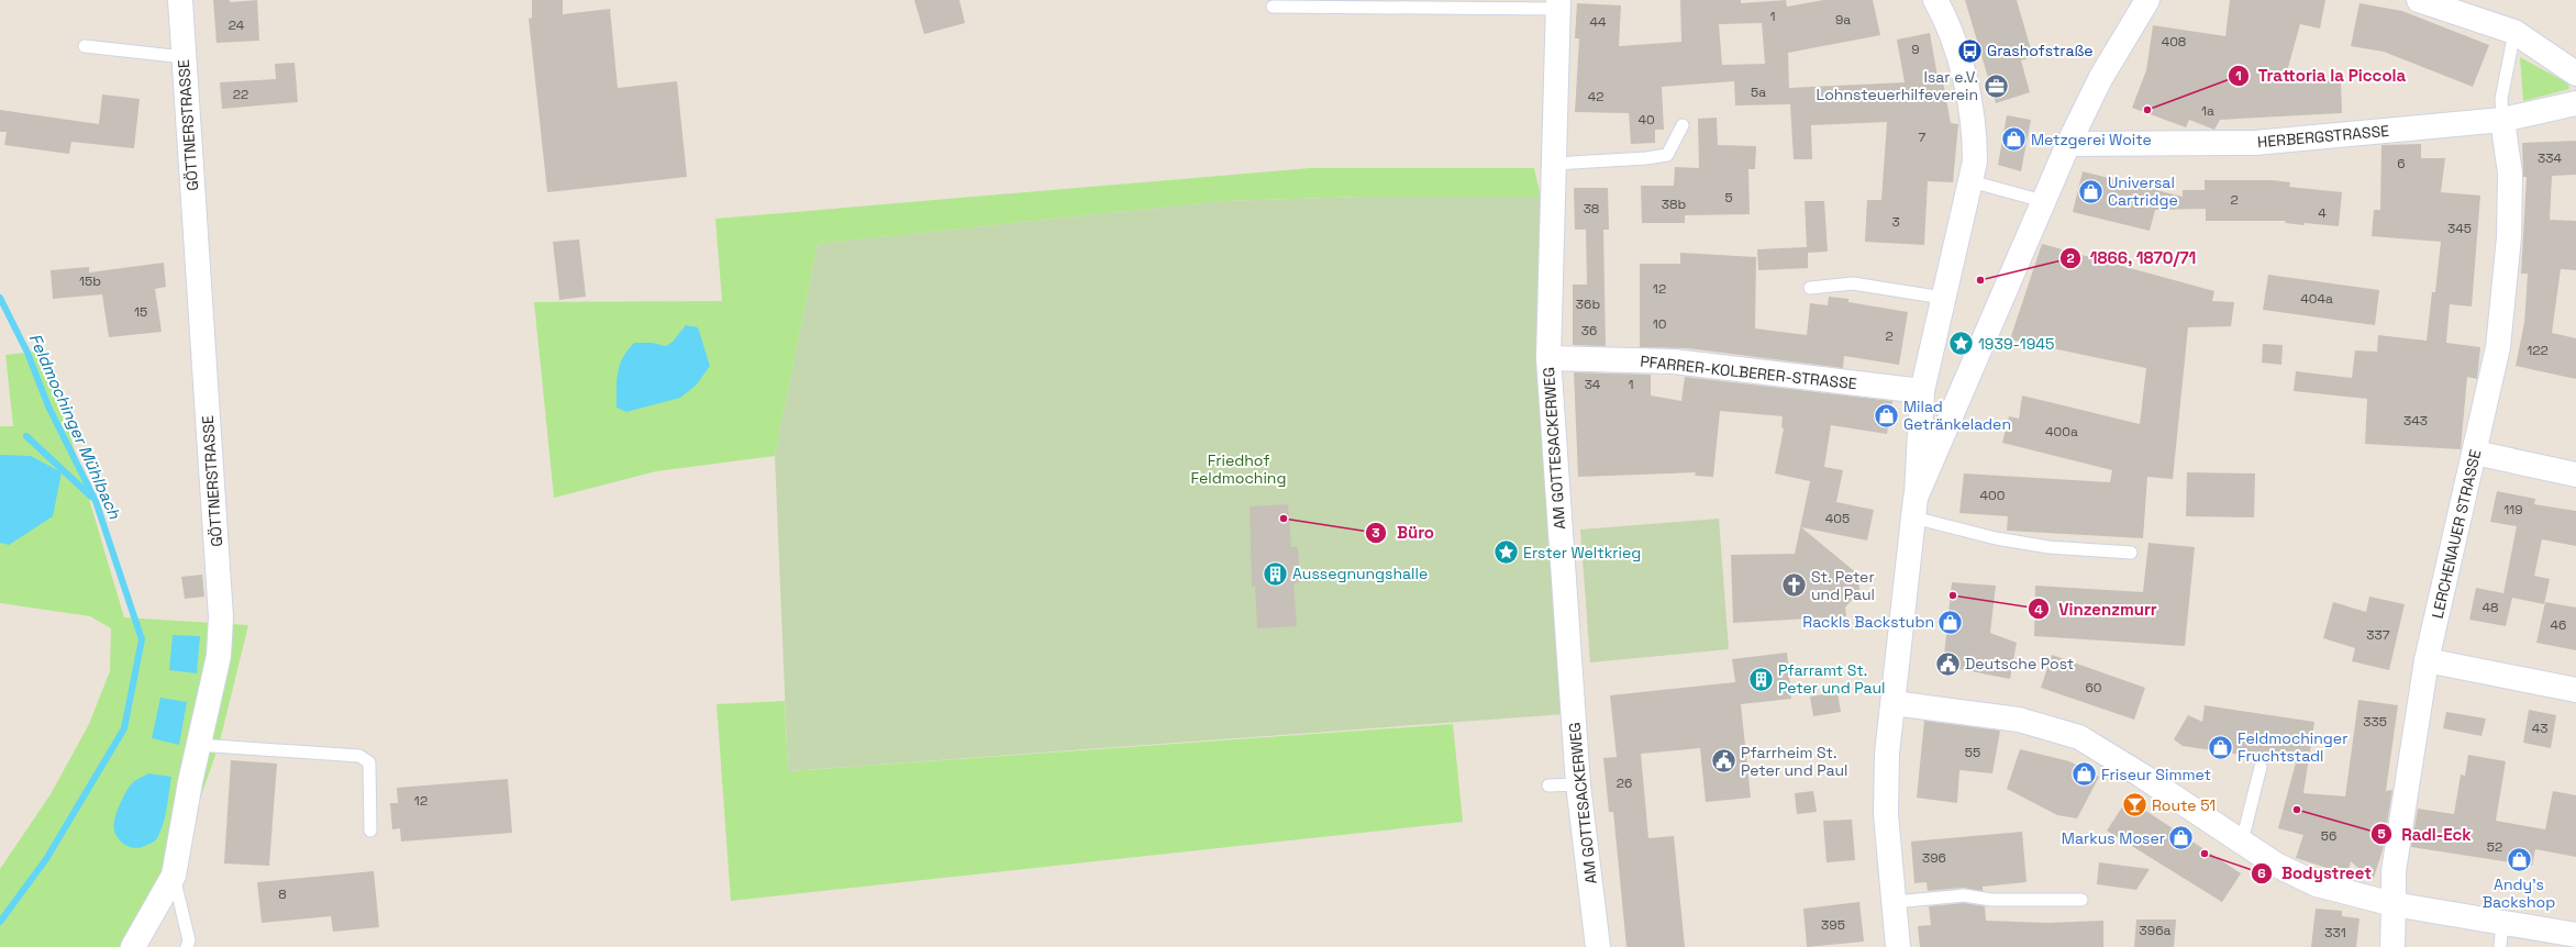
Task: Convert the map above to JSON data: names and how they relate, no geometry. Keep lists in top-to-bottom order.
{
  "streets": {
    "street": [
      "GÖTTNERSTRASSE",
      "HERBERGSTRASSE",
      "PFARRER-KOLBERER-STRASSE",
      "AM GOTTESACKERWEG",
      "LERCHENAUER STRASSE"
    ]
  },
  "crossings": [
    ["HERBERGSTRASSE", "LERCHENAUER STRASSE"],
    ["PFARRER-KOLBERER-STRASSE", "AM GOTTESACKERWEG"]
  ],
  "water": ["Feldmochinger Mühlbach"],
  "parks": ["Friedhof Feldmoching"],
  "places": {
    "bus stop": ["Grashofstraße"],
    "office": ["Isar e.V. Lohnsteuerhilfeverein"],
    "other": [
      "Trattoria la Piccola",
      "1866, 1870/71",
      "Büro",
      "Vinzenzmurr",
      "Radl-Eck",
      "Bodystreet"
    ],
    "shop": [
      "Metzgerei Woite",
      "Universal Cartridge",
      "Milad Getränkeladen",
      "Rackls Backstubn",
      "Feldmochinger Fruchtstadl",
      "Friseur Simmet",
      "Markus Moser",
      "Andy's Backshop"
    ],
    "place": ["1939-1945", "Erster Weltkrieg"],
    "building": ["Aussegnungshalle", "Pfarramt St. Peter und Paul"],
    "church": ["St. Peter und Paul"],
    "public building": ["Deutsche Post", "Pfarrheim St. Peter und Paul"],
    "bar": ["Route 51"]
  },
  "house_numbers": [
    "1",
    "9a",
    "44",
    "24",
    "408",
    "9",
    "5a",
    "22",
    "42",
    "1a",
    "40",
    "7",
    "334",
    "6",
    "5",
    "2",
    "38b",
    "38",
    "4",
    "3",
    "345",
    "15b",
    "12",
    "404a",
    "36b",
    "15",
    "10",
    "36",
    "2",
    "122",
    "34",
    "1",
    "343",
    "400a",
    "400",
    "119",
    "405",
    "48",
    "46",
    "337",
    "60",
    "335",
    "43",
    "55",
    "26",
    "12",
    "56",
    "52",
    "396",
    "8",
    "395",
    "396a",
    "331"
  ]
}
